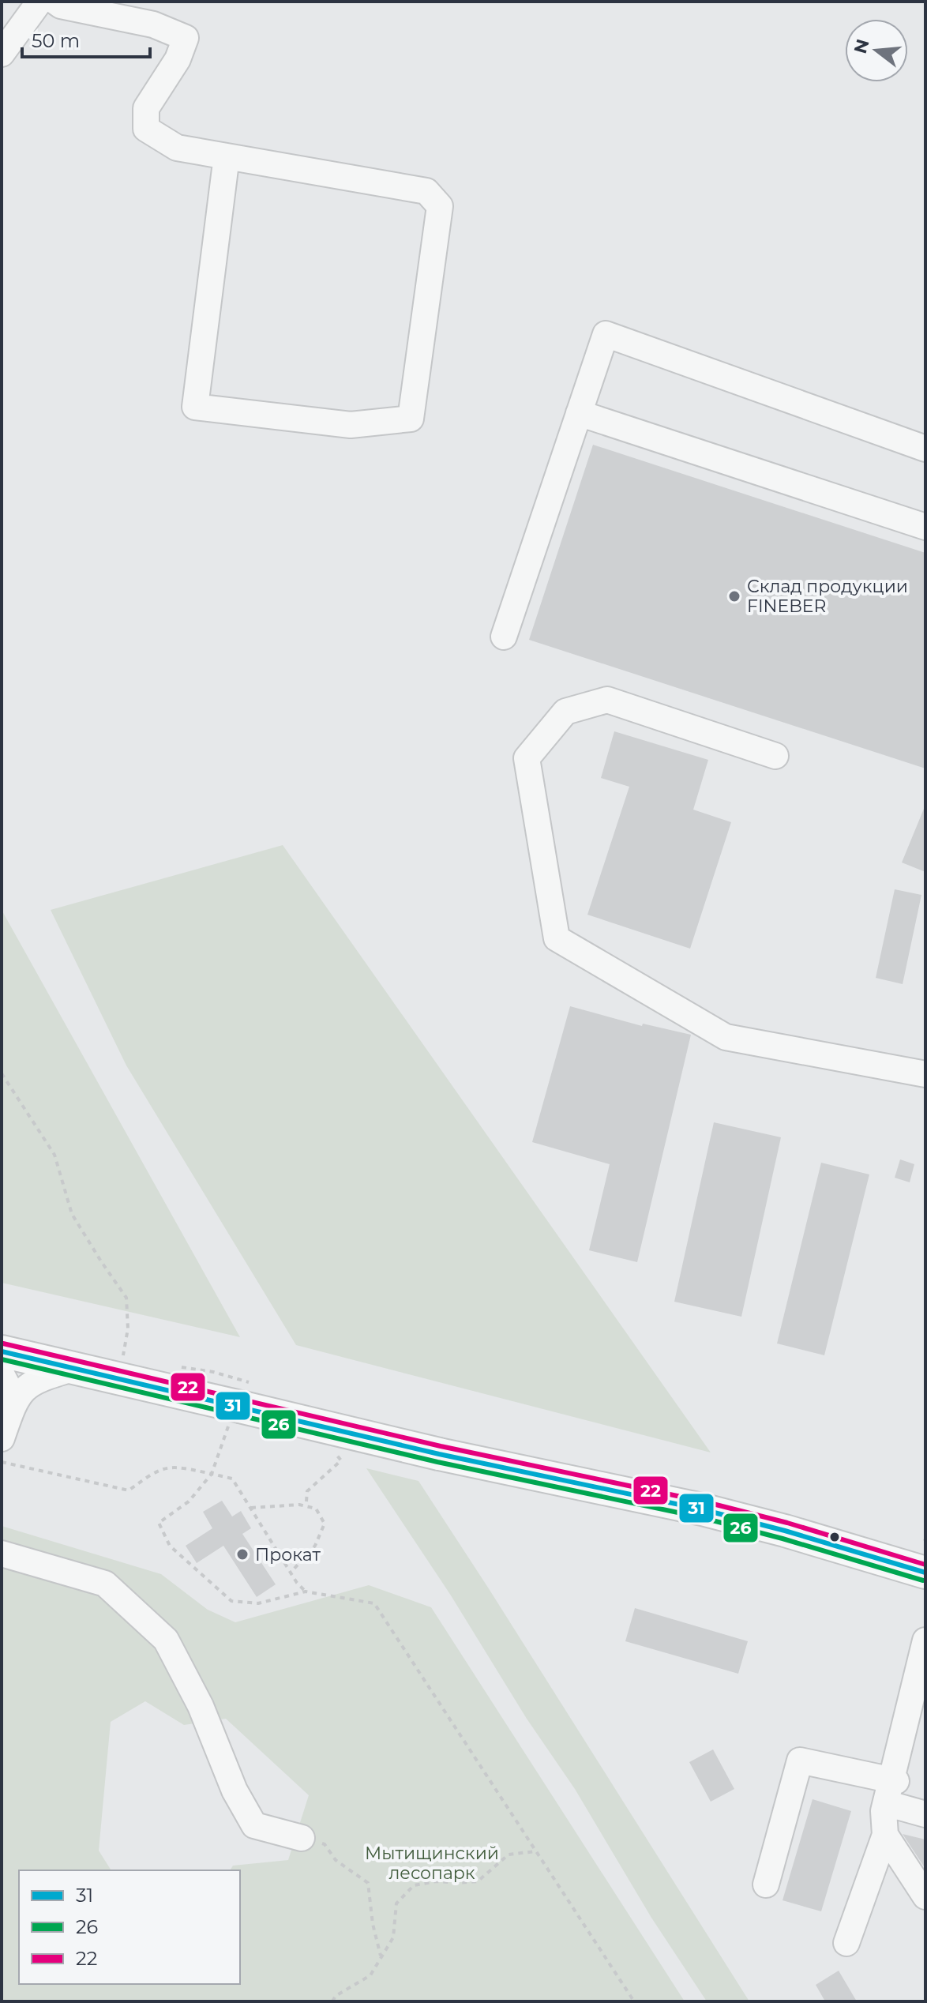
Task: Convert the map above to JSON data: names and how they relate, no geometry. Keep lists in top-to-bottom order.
{
  "parks": ["Мытищинский лесопарк"],
  "places": ["Склад продукции FINEBER", "Прокат"],
  "lines": ["transit line 22", "transit line 31", "transit line 26"],
  "legend": ["31", "26", "22"],
  "scale_bar": "50 m",
  "north": "left"
}
